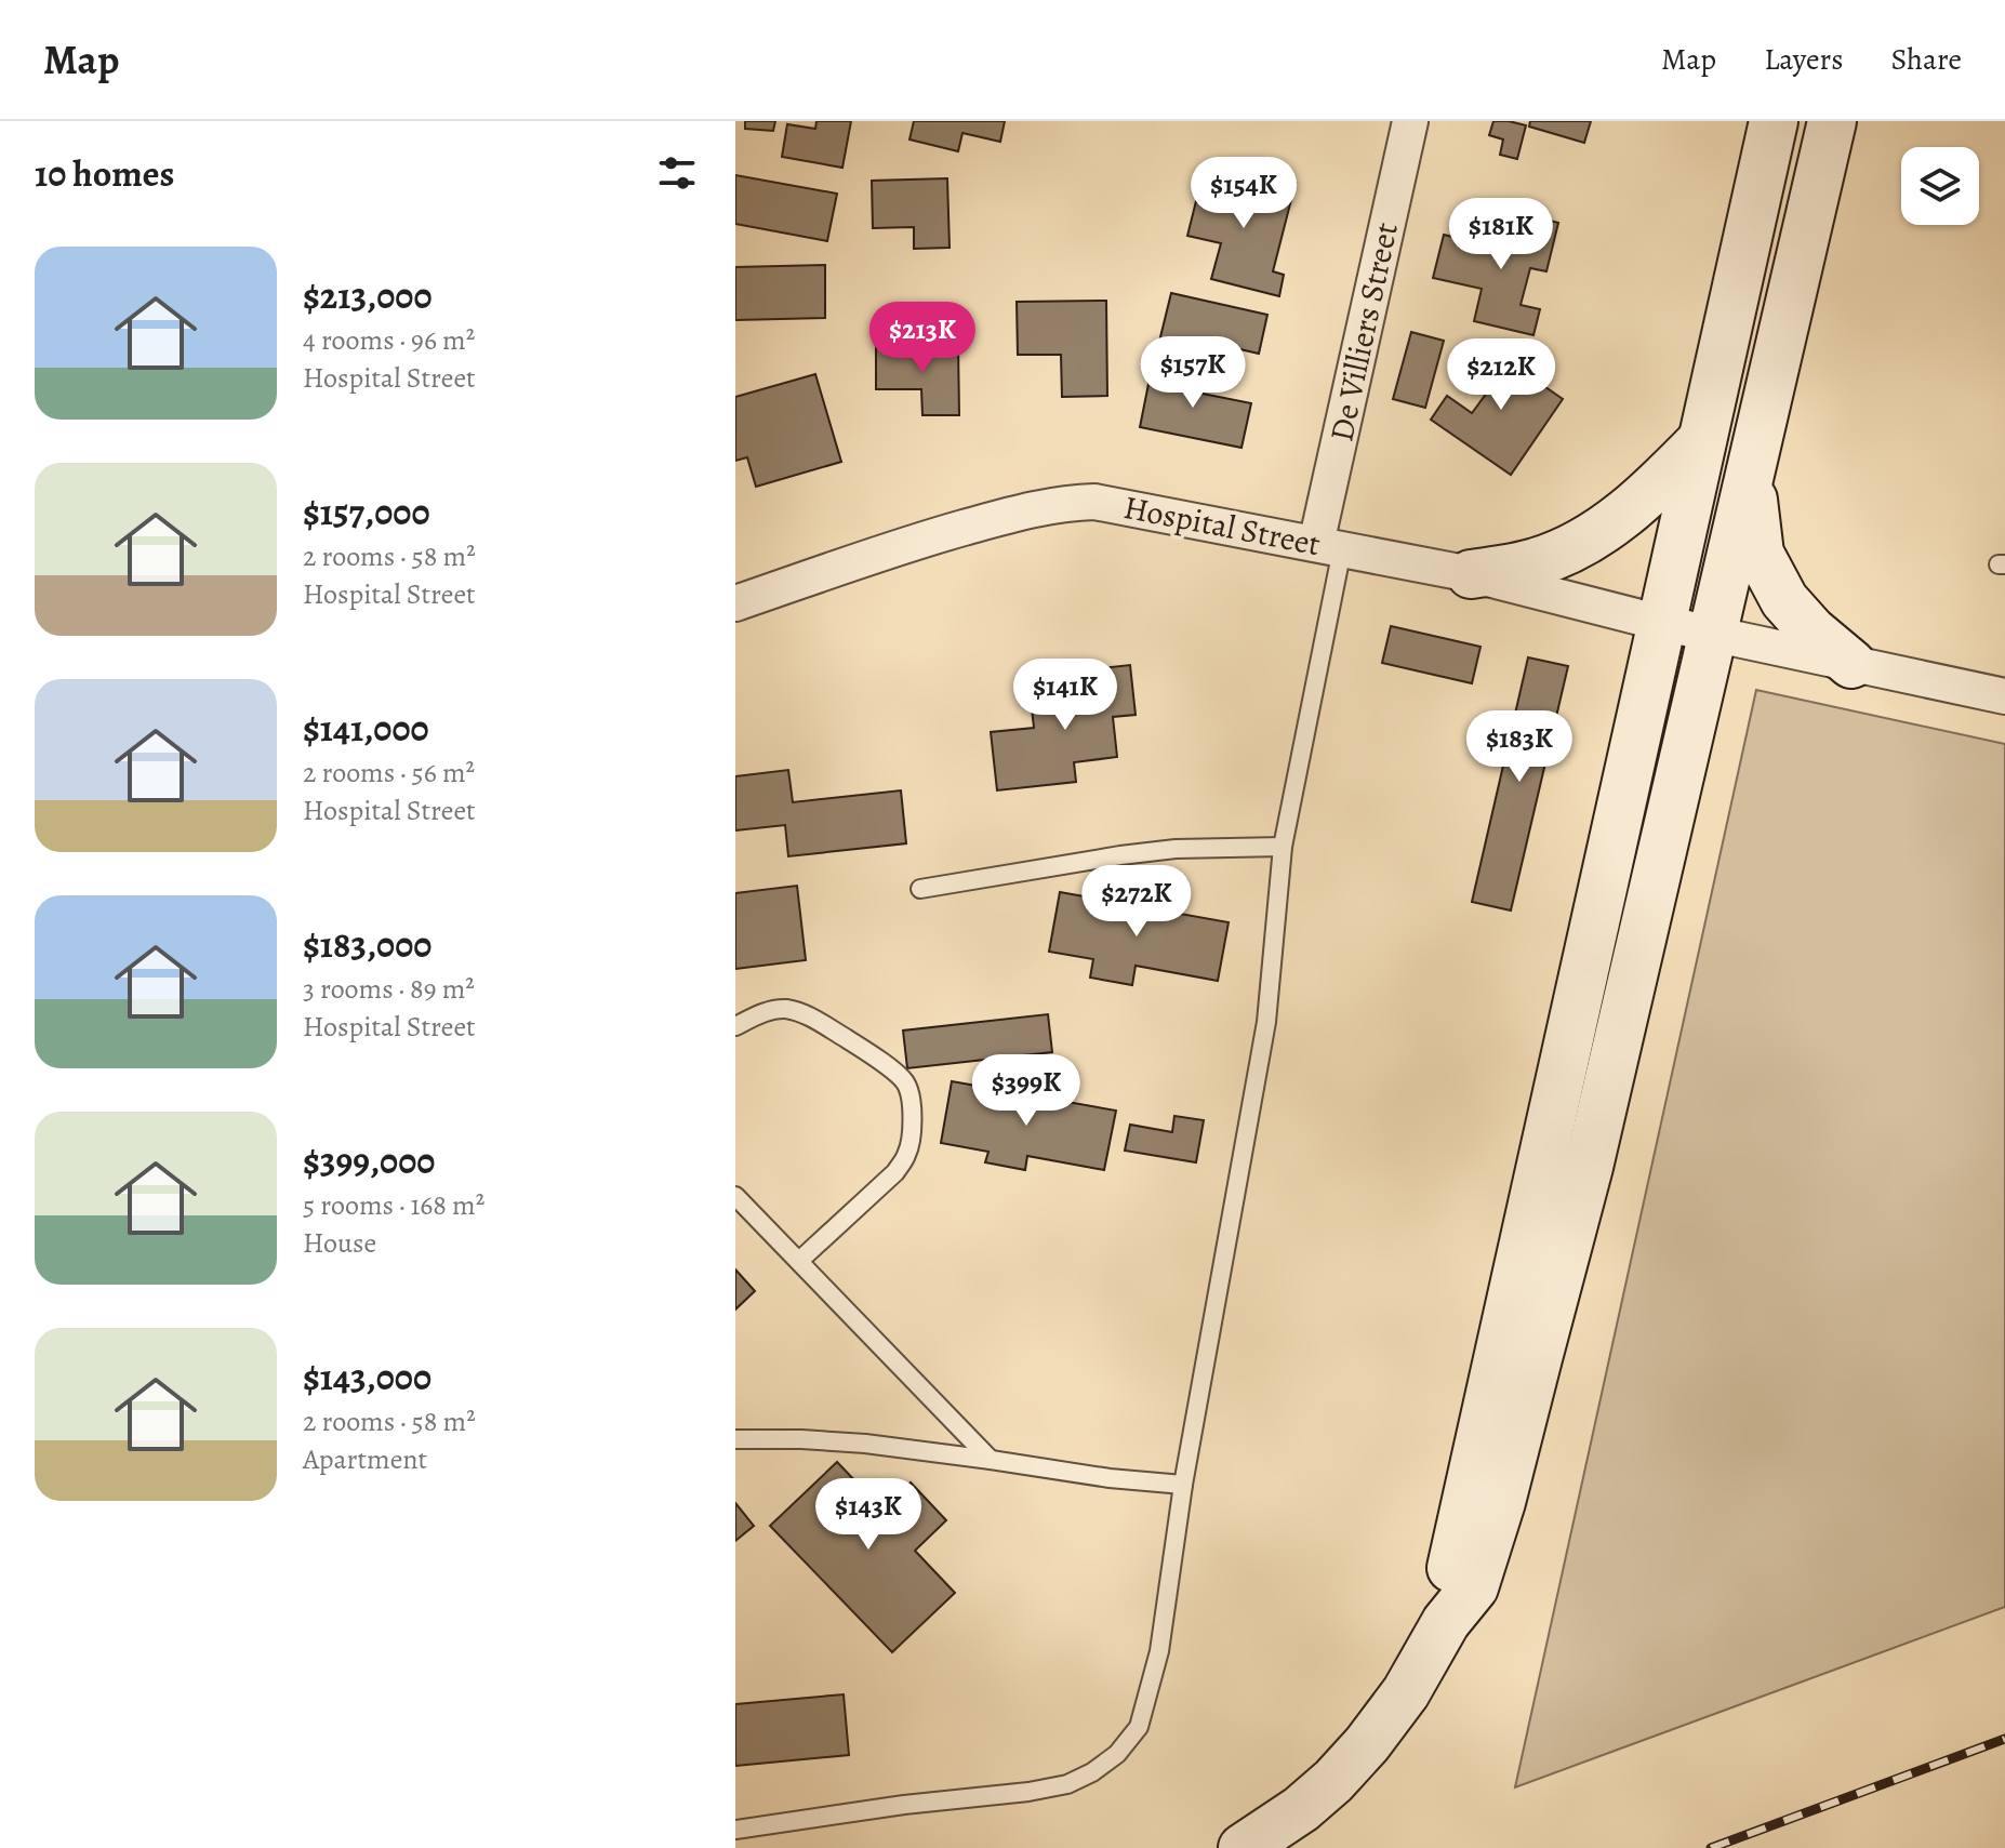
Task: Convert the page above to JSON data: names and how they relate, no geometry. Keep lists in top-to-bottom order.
{
  "streets": {
    "street": ["De Villiers Street", "Hospital Street"]
  },
  "crossings": [
    ["De Villiers Street", "Hospital Street"]
  ],
  "page": {
    "header": "Map",
    "nav": ["Map", "Layers", "Share"],
    "heading": "10 homes",
    "price": [
      "$154K",
      "$181K",
      "$213K",
      "$157K",
      "$212K",
      "$141K",
      "$183K",
      "$272K",
      "$399K",
      "$143K"
    ],
    "list": [
      {
        "name": "$213,000",
        "note": "4 rooms · 96 m² · Hospital Street"
      },
      {
        "name": "$157,000",
        "note": "2 rooms · 58 m² · Hospital Street"
      },
      {
        "name": "$141,000",
        "note": "2 rooms · 56 m² · Hospital Street"
      },
      {
        "name": "$183,000",
        "note": "3 rooms · 89 m² · Hospital Street"
      },
      {
        "name": "$399,000",
        "note": "5 rooms · 168 m² · House"
      },
      {
        "name": "$143,000",
        "note": "2 rooms · 58 m² · Apartment"
      }
    ]
  }
}
